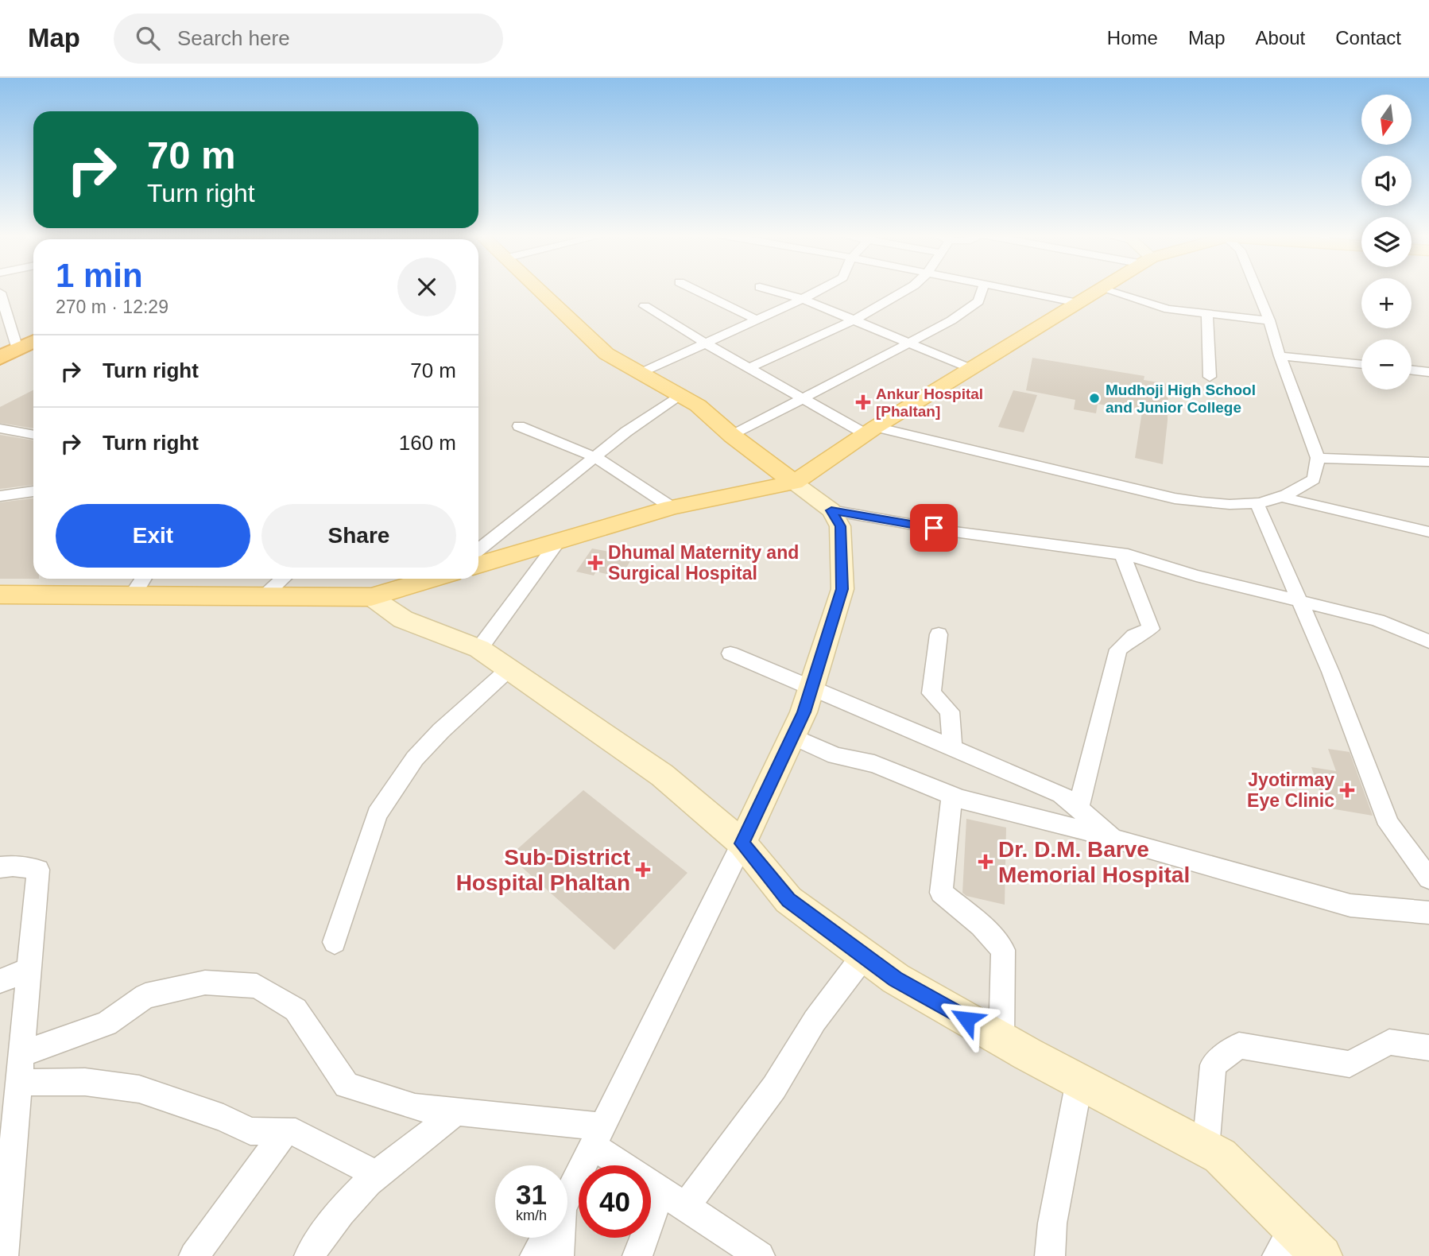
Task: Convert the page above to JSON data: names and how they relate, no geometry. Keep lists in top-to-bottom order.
{
  "places": {
    "other": ["Mudhoji High School and Junior College"],
    "health": [
      "Ankur Hospital [Phaltan]",
      "Dhumal Maternity and Surgical Hospital",
      "Jyotirmay Eye Clinic",
      "Dr. D.M. Barve Memorial Hospital",
      "Sub-District Hospital Phaltan"
    ]
  },
  "north": "bottom",
  "page": {
    "header": "Map",
    "search": "Search here",
    "nav": [
      "Home",
      "Map",
      "About",
      "Contact"
    ],
    "map_buttons": ["+", "−"],
    "turn": ["70 m", "Turn right"],
    "heading": ["1 min", "270 m · 12:29"],
    "list": [
      {
        "name": "Turn right",
        "value": "70 m"
      },
      {
        "name": "Turn right",
        "value": "160 m"
      }
    ],
    "buttons": ["Exit", "Share"],
    "speed": "31 km/h",
    "limit": "40"
  }
}
